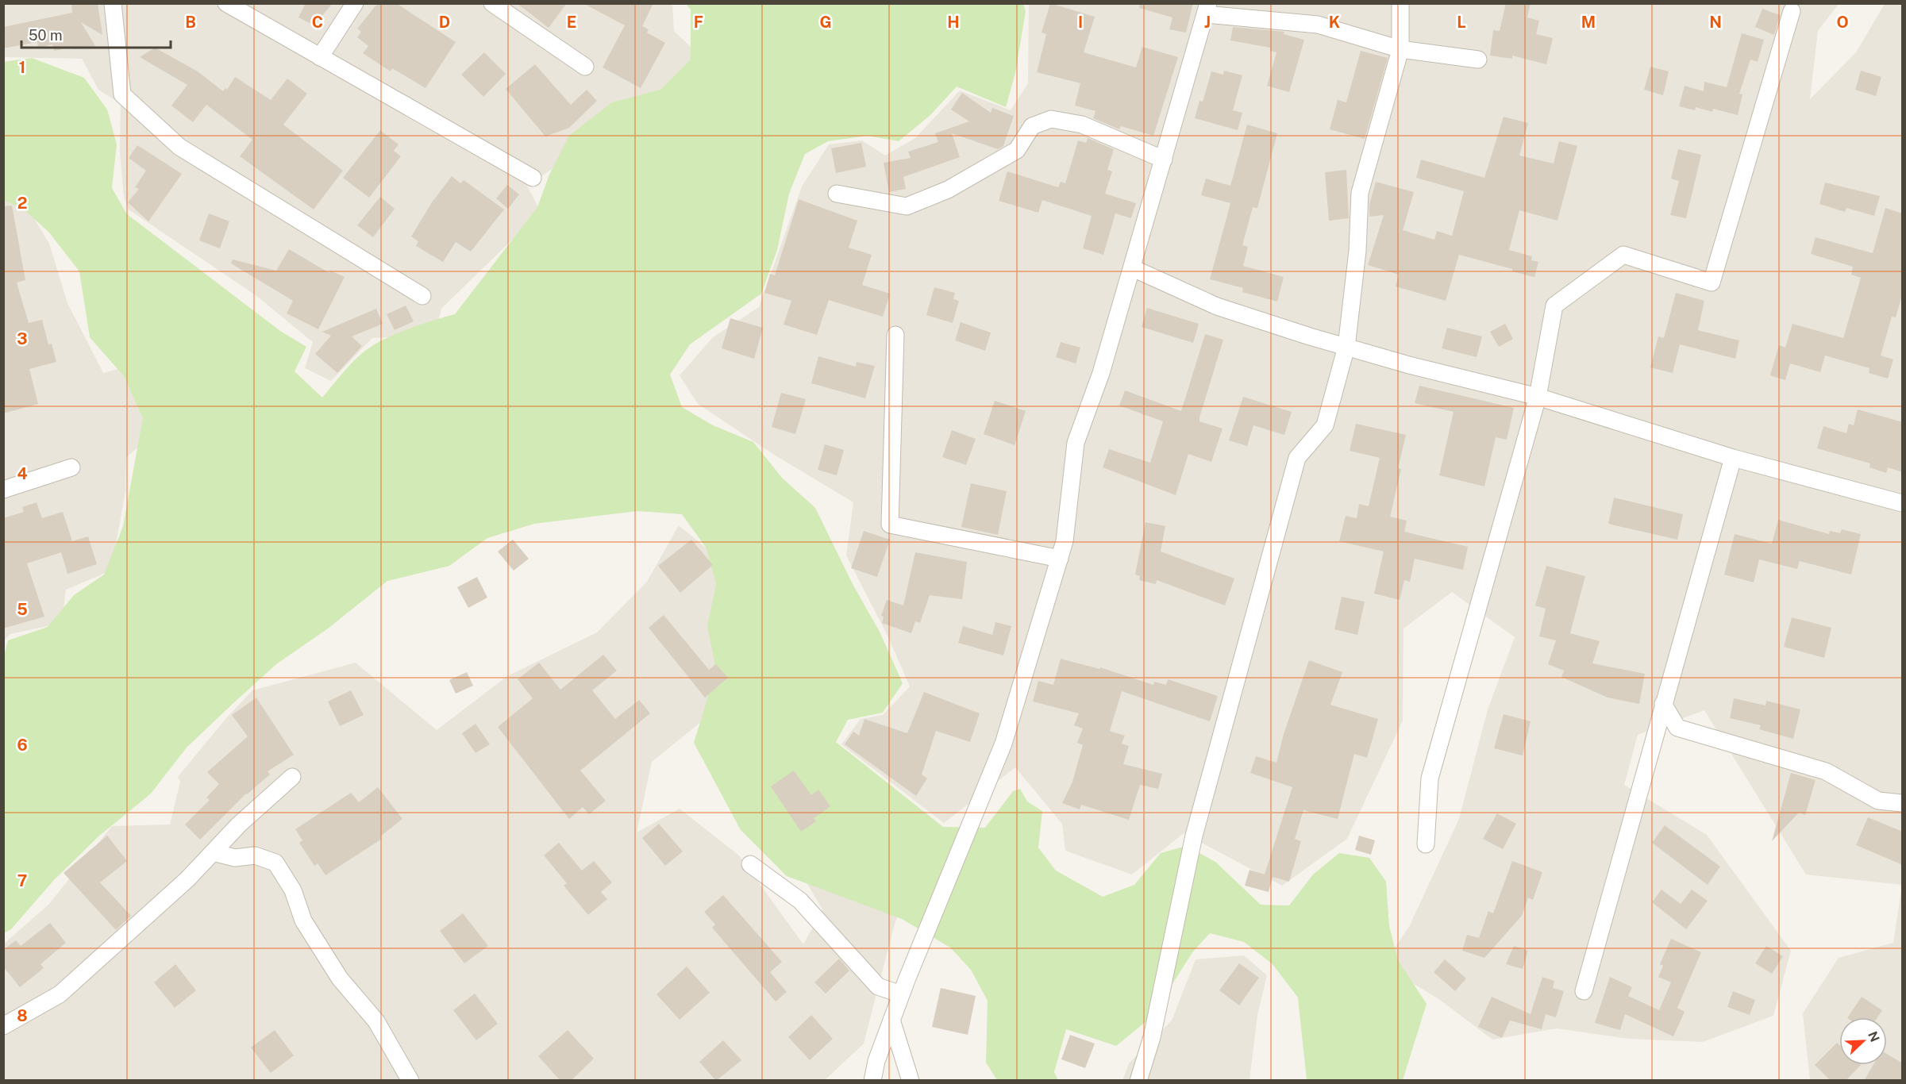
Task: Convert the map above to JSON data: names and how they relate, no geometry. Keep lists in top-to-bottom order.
{
  "scale_bar": "50 m",
  "north": "top right",
  "grid": {
    "columns": [
      "B",
      "C",
      "D",
      "E",
      "F",
      "G",
      "H",
      "I",
      "J",
      "K",
      "L",
      "M",
      "N",
      "O"
    ],
    "rows": [
      "1",
      "2",
      "3",
      "4",
      "5",
      "6",
      "7",
      "8"
    ]
  }
}
